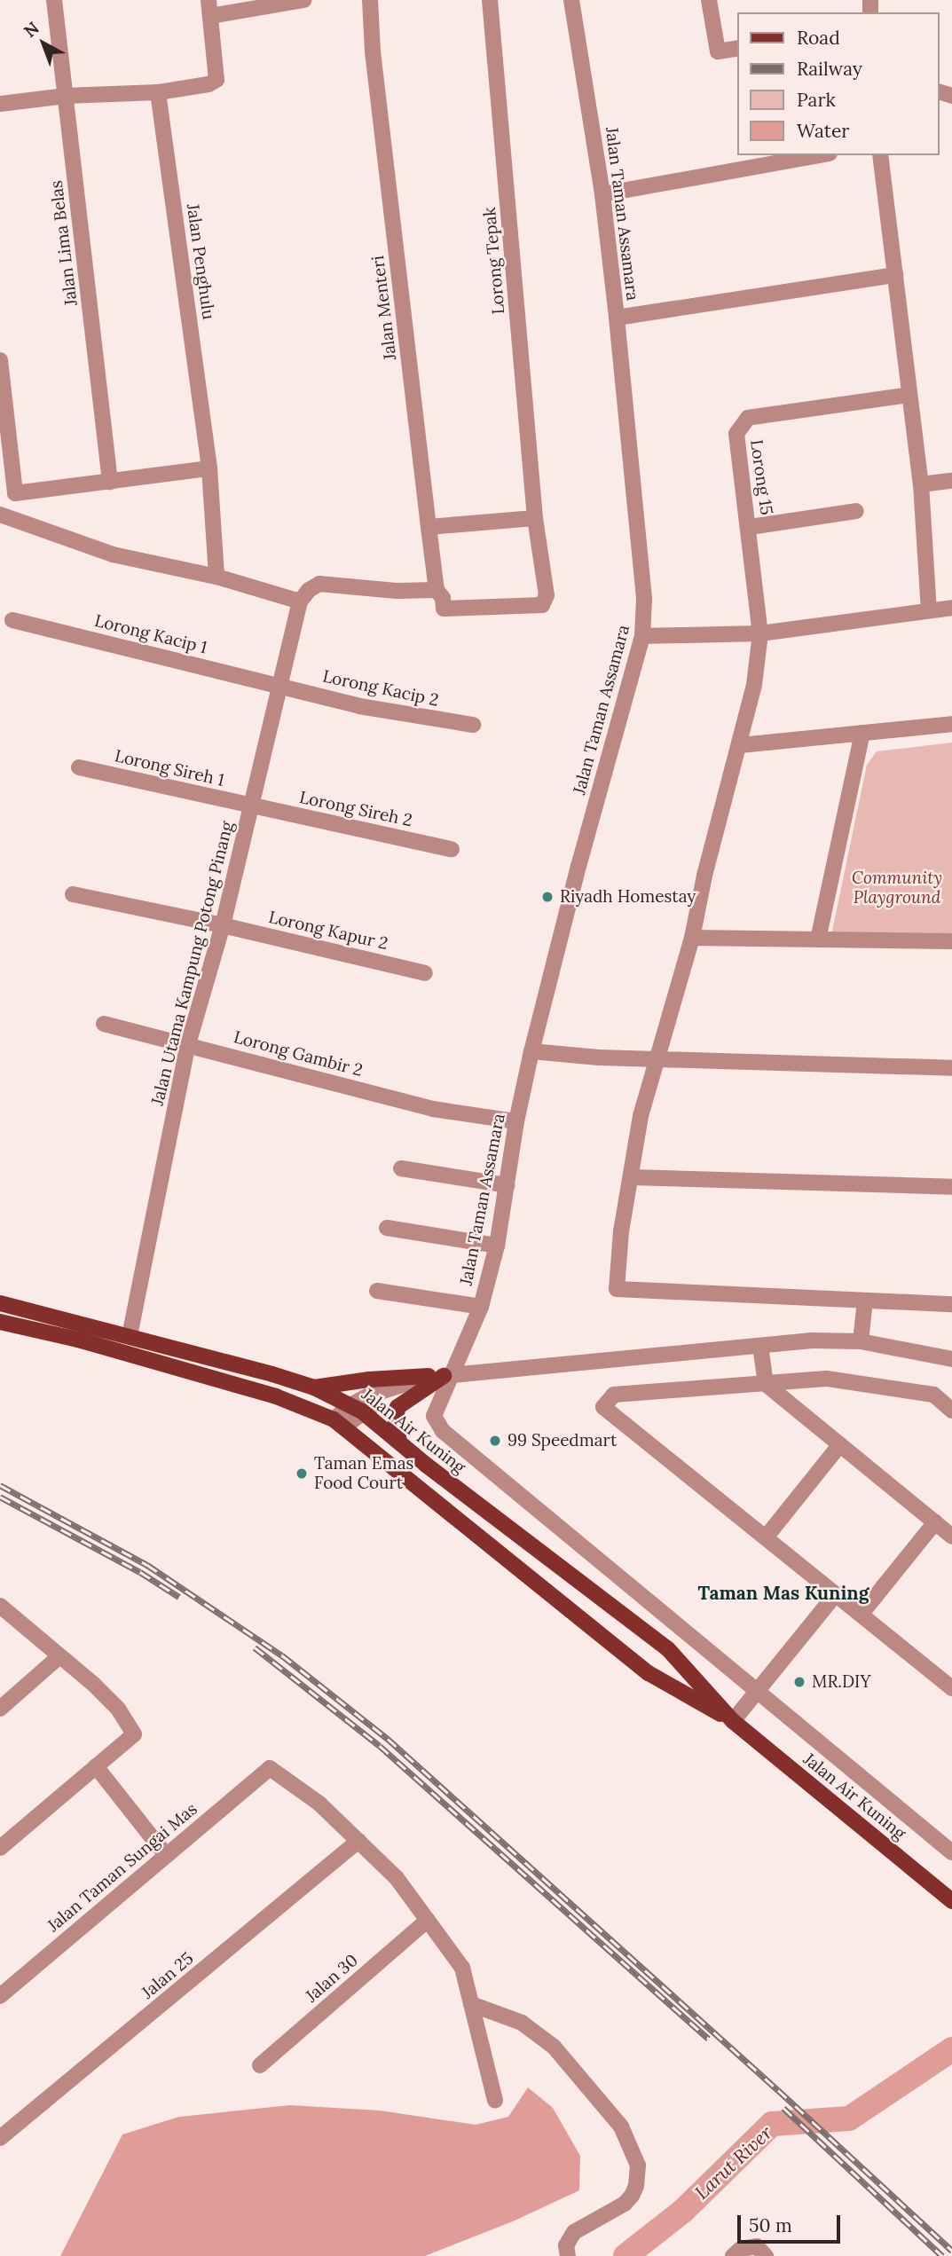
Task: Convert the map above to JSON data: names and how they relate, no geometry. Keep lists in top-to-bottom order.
{
  "streets": {
    "main road": ["Jalan Air Kuning"],
    "street": [
      "Jalan Taman Assamara",
      "Jalan Lima Belas",
      "Lorong Tepak",
      "Jalan Penghulu",
      "Jalan Menteri",
      "Lorong 15",
      "Lorong Kacip 1",
      "Lorong Kacip 2",
      "Lorong Sireh 1",
      "Lorong Sireh 2",
      "Lorong Kapur 2",
      "Jalan Utama Kampung Potong Pinang",
      "Lorong Gambir 2",
      "Jalan Taman Sungai Mas",
      "Jalan 25",
      "Jalan 30"
    ]
  },
  "crossings": [
    ["Jalan Taman Assamara", "Lorong Gambir 2"],
    ["Lorong Tepak", "Jalan Menteri"],
    ["Lorong Kacip 1", "Lorong Kacip 2"],
    ["Lorong Kacip 1", "Jalan Utama Kampung Potong Pinang"],
    ["Lorong Kacip 2", "Jalan Utama Kampung Potong Pinang"],
    ["Lorong Sireh 1", "Lorong Sireh 2"],
    ["Lorong Sireh 1", "Jalan Utama Kampung Potong Pinang"],
    ["Lorong Sireh 2", "Jalan Utama Kampung Potong Pinang"],
    ["Lorong Kapur 2", "Jalan Utama Kampung Potong Pinang"],
    ["Jalan Utama Kampung Potong Pinang", "Lorong Gambir 2"],
    ["Jalan Utama Kampung Potong Pinang", "Jalan Air Kuning"],
    ["Jalan Taman Sungai Mas", "Jalan 25"]
  ],
  "districts": ["Taman Mas Kuning"],
  "water": ["Larut River"],
  "parks": ["Community Playground"],
  "places": [
    "Riyadh Homestay",
    "99 Speedmart",
    "Taman Emas Food Court",
    "MR.DIY"
  ],
  "legend": [
    "Road",
    "Railway",
    "Park",
    "Water"
  ],
  "scale_bar": "50 m",
  "north": "top left"
}
